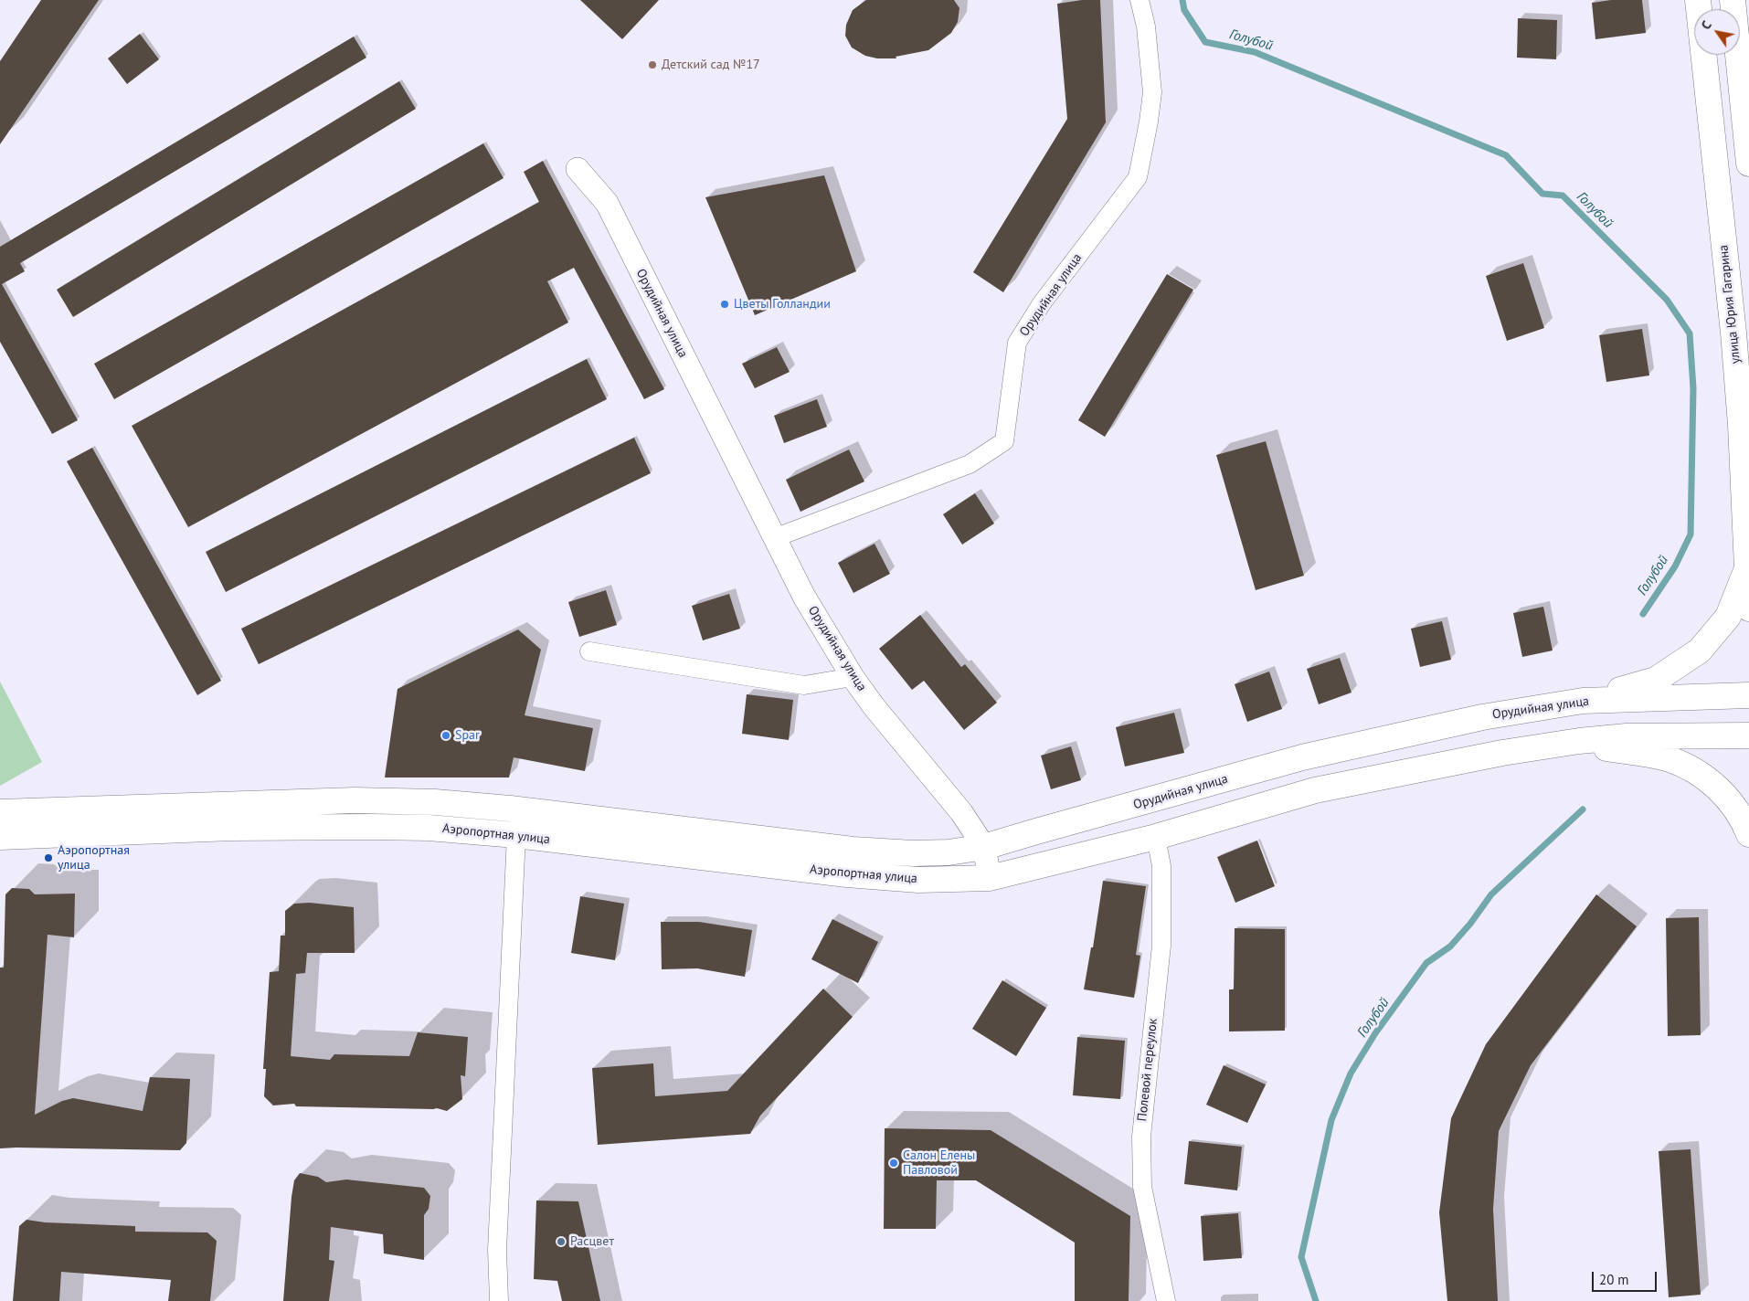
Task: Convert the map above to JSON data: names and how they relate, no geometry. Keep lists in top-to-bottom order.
{
  "streets": {
    "main road": ["Орудийная улица", "улица Юрия Гагарина", "Аэропортная улица"],
    "street": ["Полевой переулок"]
  },
  "crossings": [
    ["Орудийная улица", "Аэропортная улица"]
  ],
  "water": ["Голубой"],
  "places": [
    "Детский сад №17",
    "Цветы Голландии",
    "Spar",
    "Аэропортная улица",
    "Салон Елены Павловой",
    "Расцвет"
  ],
  "scale_bar": "20 m",
  "north": "top left"
}
